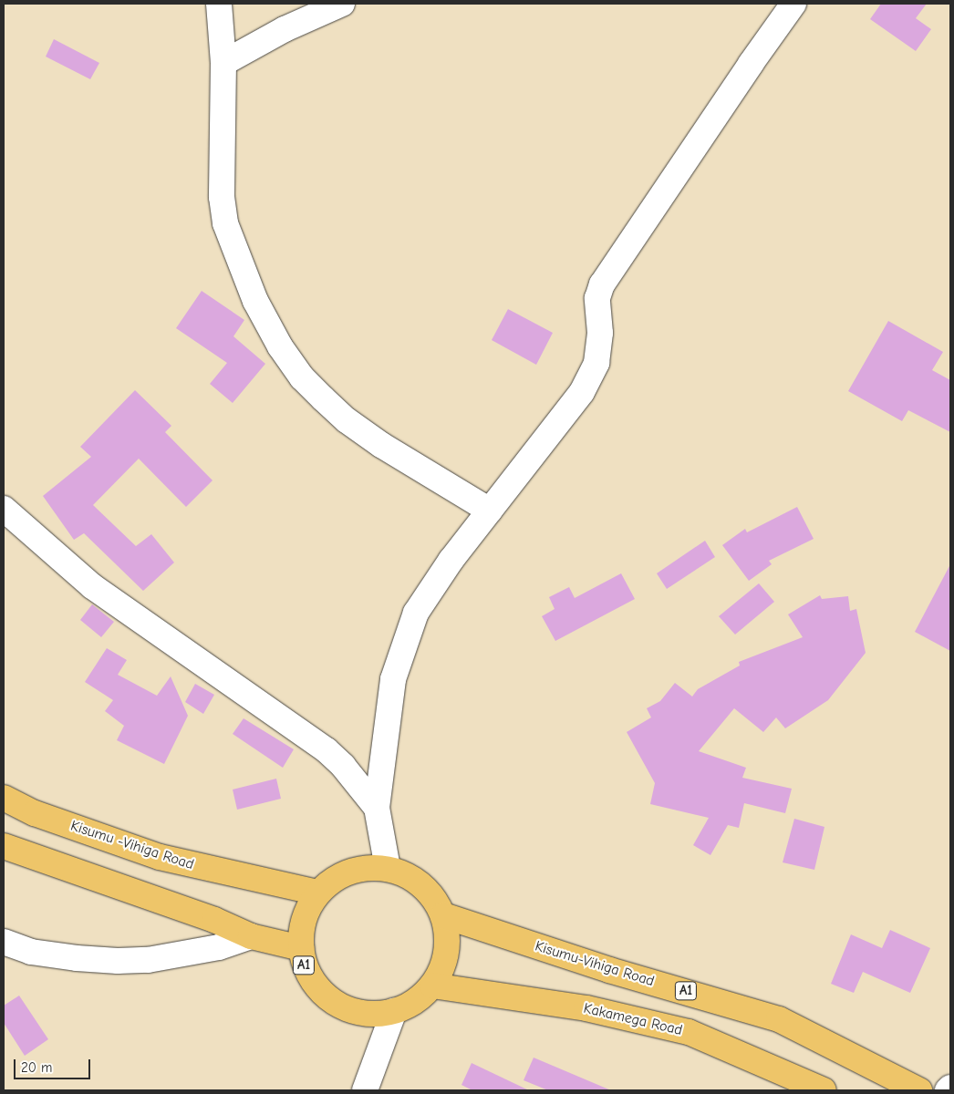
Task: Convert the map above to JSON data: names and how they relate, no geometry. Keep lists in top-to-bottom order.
{
  "streets": {
    "highway": [
      "Kisumu -Vihiga Road",
      "Kisumu-Vihiga Road",
      "A1",
      "Kakamega Road"
    ]
  },
  "crossings": [
    ["Kisumu -Vihiga Road", "Kisumu-Vihiga Road"],
    ["Kisumu -Vihiga Road", "A1"],
    ["Kisumu -Vihiga Road", "Kakamega Road"],
    ["Kisumu-Vihiga Road", "A1"],
    ["Kisumu-Vihiga Road", "Kakamega Road"],
    ["A1", "Kakamega Road"]
  ],
  "scale_bar": "20 m"
}
